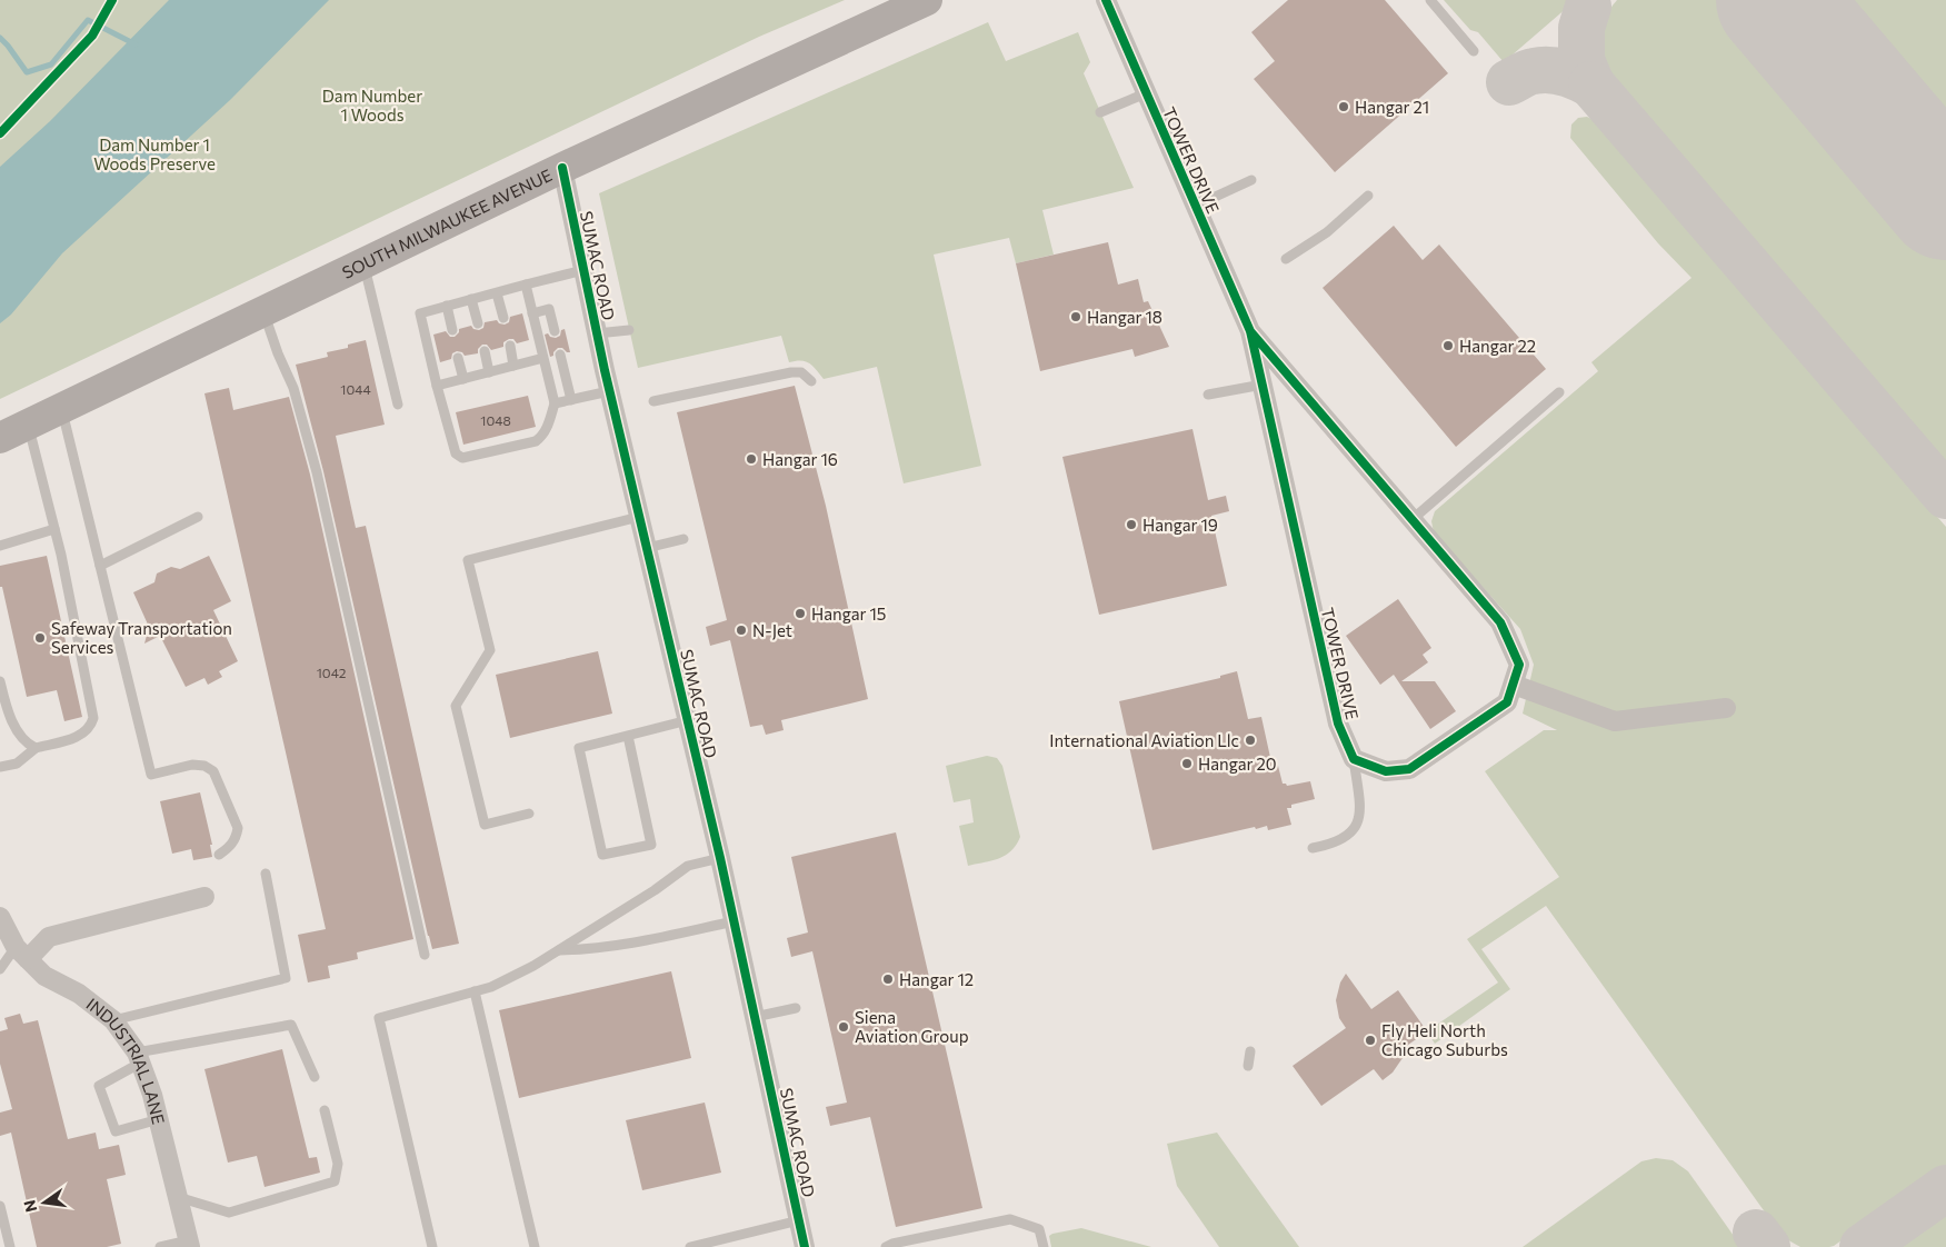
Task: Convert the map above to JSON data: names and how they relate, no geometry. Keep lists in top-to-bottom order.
{
  "streets": {
    "main road": ["SOUTH MILWAUKEE AVENUE"],
    "street": ["TOWER DRIVE", "SUMAC ROAD", "INDUSTRIAL LANE"]
  },
  "crossings": [
    ["SOUTH MILWAUKEE AVENUE", "SUMAC ROAD"]
  ],
  "parks": ["Dam Number 1 Woods", "Dam Number 1 Woods Preserve"],
  "places": [
    "Hangar 21",
    "Hangar 18",
    "Hangar 22",
    "Hangar 16",
    "Hangar 19",
    "Hangar 15",
    "N-Jet",
    "Safeway Transportation Services",
    "International Aviation Llc",
    "Hangar 20",
    "Hangar 12",
    "Siena Aviation Group",
    "Fly Heli North Chicago Suburbs"
  ],
  "house_numbers": ["1044", "1048", "1042"],
  "north": "left"
}
